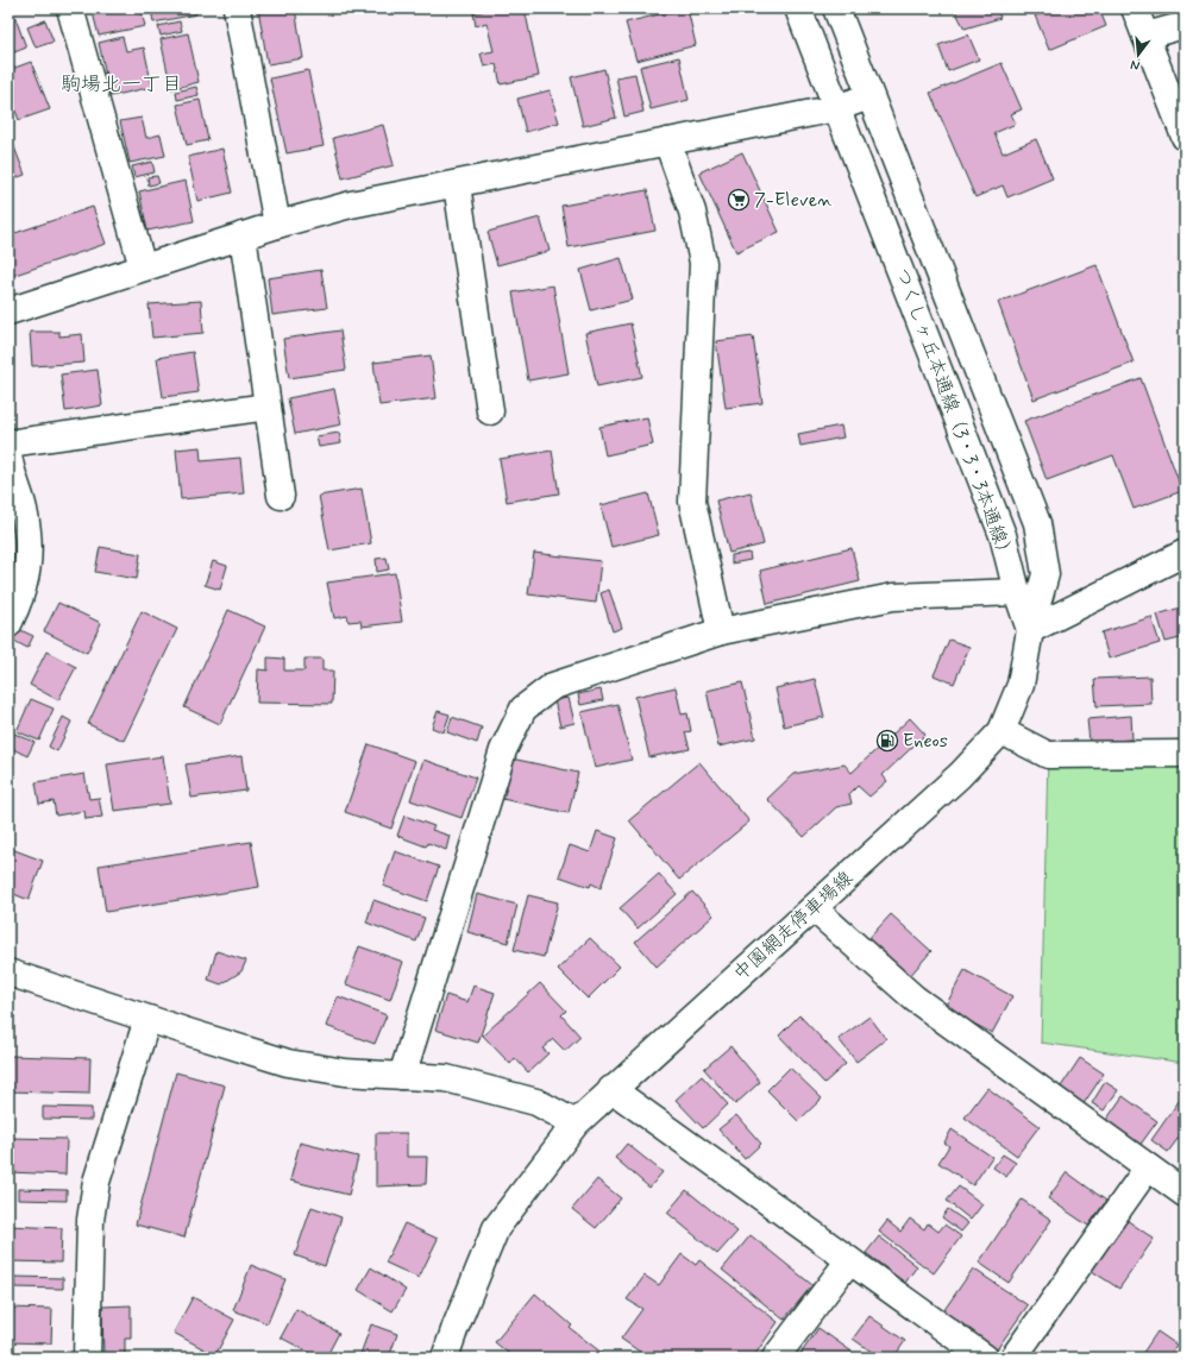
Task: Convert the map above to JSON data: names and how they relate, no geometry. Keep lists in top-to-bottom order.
{
  "streets": {
    "street": ["つくしヶ丘本通線（3・3・3本通線）", "中園網走停車場線"]
  },
  "crossings": [
    ["つくしヶ丘本通線（3・3・3本通線）", "中園網走停車場線"]
  ],
  "districts": ["駒場北一丁目"],
  "places": {
    "supermarket": ["7-Eleven"],
    "fuel station": ["Eneos"]
  },
  "north": "bottom"
}
